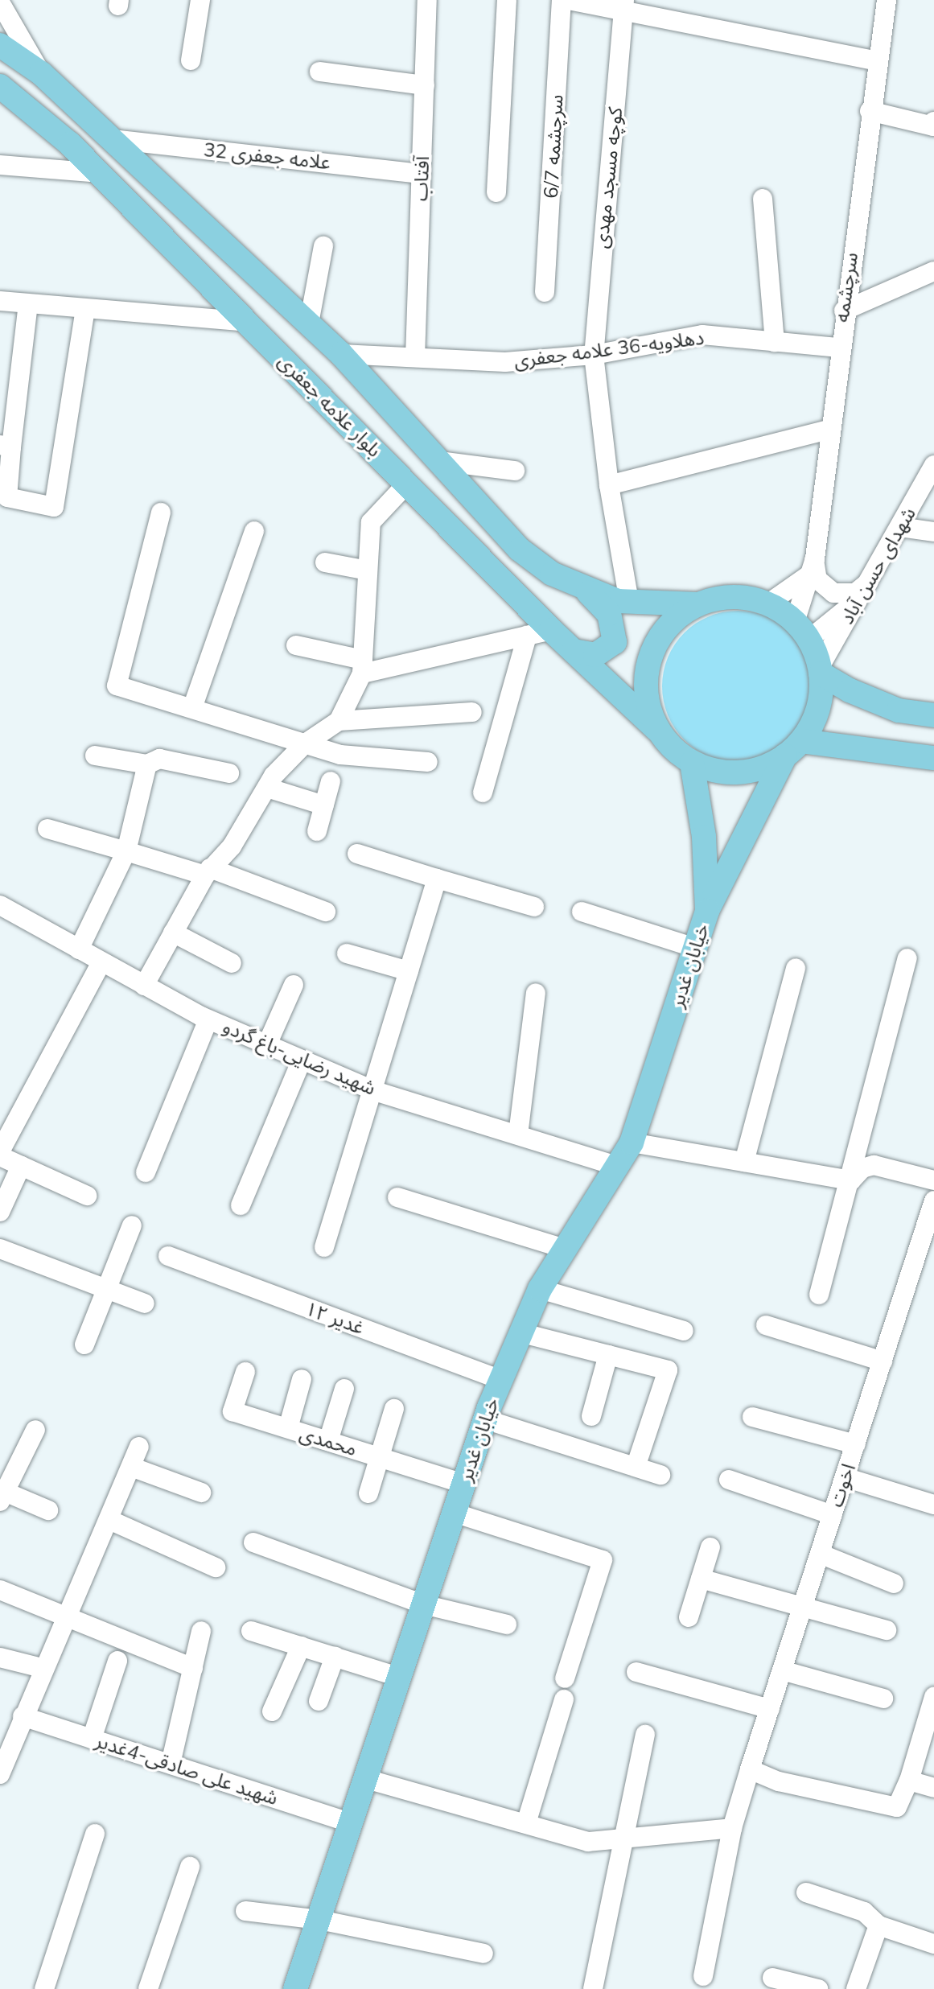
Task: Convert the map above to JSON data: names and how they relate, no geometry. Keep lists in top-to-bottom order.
{
  "streets": {
    "main road": ["بلوار علامه جعفری", "خیابان غدیر"],
    "street": [
      "سرچشمه 6/7",
      "علامه جعفری 32",
      "کوچه مسجد مهدی",
      "آفتاب",
      "سرچشمه",
      "دهلاویه-36 علامه جعفری",
      "شهدای حسن آباد",
      "شهید رضایی-باغ گردو",
      "غدیر ۱۲",
      "محمدی",
      "اخوت",
      "شهید علی صادقی-4غدیر"
    ]
  },
  "crossings": [
    ["علامه جعفری 32", "آفتاب"],
    ["علامه جعفری 32", "بلوار علامه جعفری"],
    ["کوچه مسجد مهدی", "دهلاویه-36 علامه جعفری"],
    ["کوچه مسجد مهدی", "بلوار علامه جعفری"],
    ["آفتاب", "دهلاویه-36 علامه جعفری"],
    ["سرچشمه", "دهلاویه-36 علامه جعفری"],
    ["سرچشمه", "بلوار علامه جعفری"],
    ["سرچشمه", "شهدای حسن آباد"],
    ["دهلاویه-36 علامه جعفری", "بلوار علامه جعفری"],
    ["بلوار علامه جعفری", "شهدای حسن آباد"],
    ["خیابان غدیر", "شهید رضایی-باغ گردو"],
    ["خیابان غدیر", "غدیر ۱۲"],
    ["خیابان غدیر", "محمدی"],
    ["خیابان غدیر", "شهید علی صادقی-4غدیر"]
  ]
}
